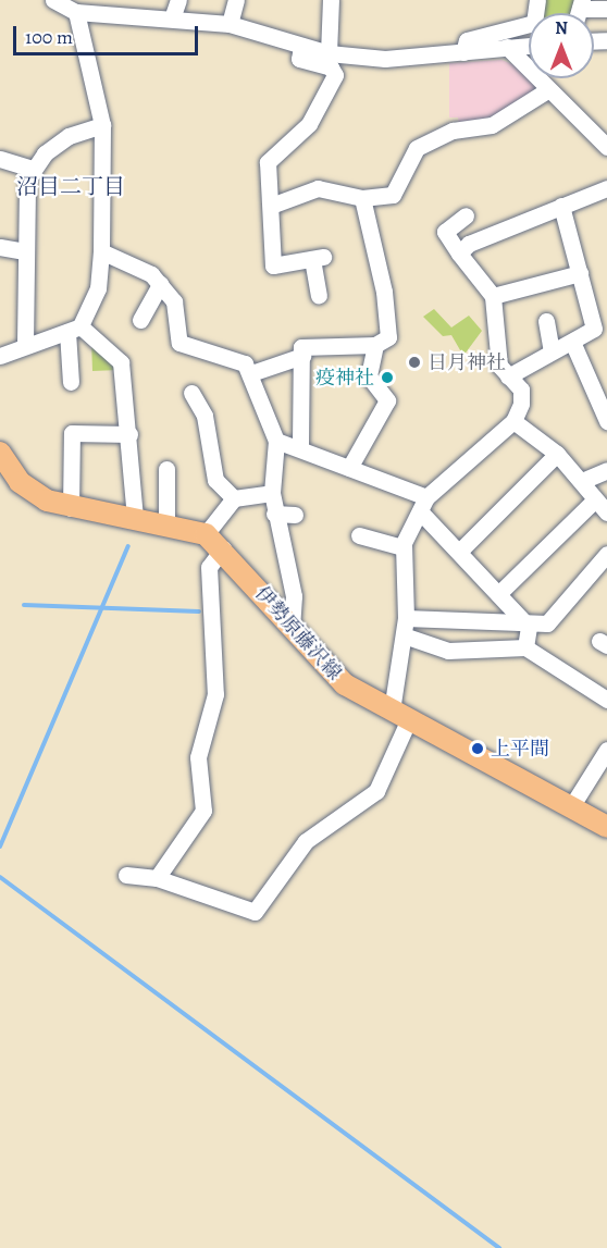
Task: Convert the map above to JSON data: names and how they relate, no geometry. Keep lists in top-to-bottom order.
{
  "streets": {
    "main road": ["伊勢原藤沢線"]
  },
  "districts": ["沼目二丁目"],
  "places": ["日月神社", "疫神社", "上平間"],
  "scale_bar": "100 m",
  "north": "top"
}
